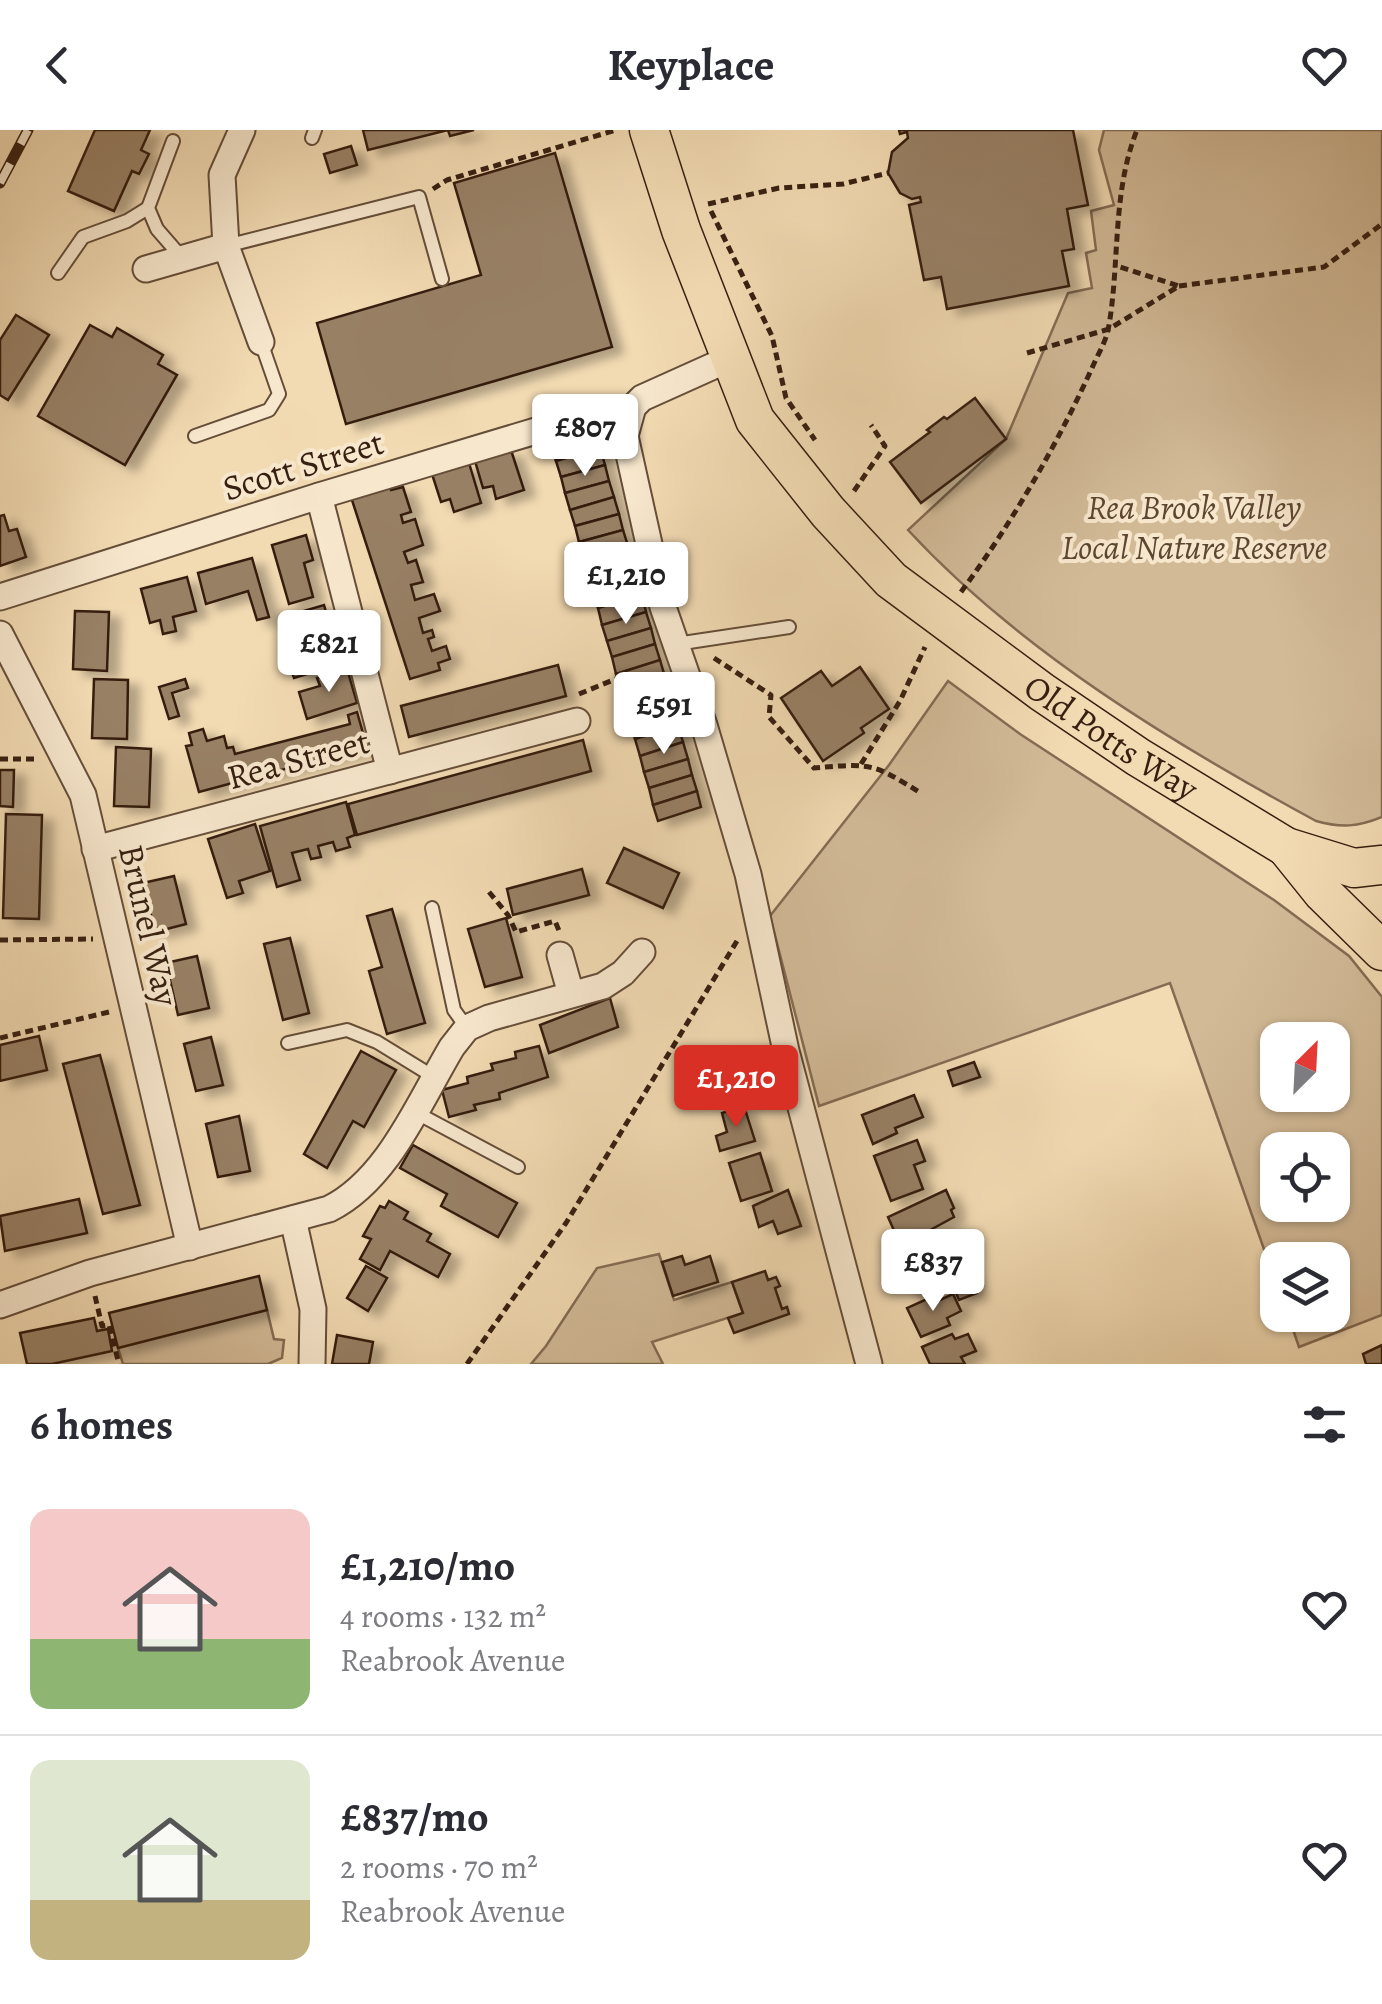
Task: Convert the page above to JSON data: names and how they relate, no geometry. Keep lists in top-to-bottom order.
{
  "streets": {
    "main road": ["Old Potts Way"],
    "street": ["Scott Street", "Rea Street", "Brunel Way"]
  },
  "crossings": [
    ["Rea Street", "Brunel Way"]
  ],
  "parks": ["Rea Brook Valley Local Nature Reserve"],
  "north": "top right",
  "page": {
    "header": "Keyplace",
    "price": [
      "£807",
      "£1,210",
      "£821",
      "£591",
      "£1,210",
      "£837"
    ],
    "heading": "6 homes",
    "list": [
      {
        "name": "£1,210/mo",
        "note": "4 rooms · 132 m² · Reabrook Avenue"
      },
      {
        "name": "£837/mo",
        "note": "2 rooms · 70 m² · Reabrook Avenue"
      }
    ]
  }
}
